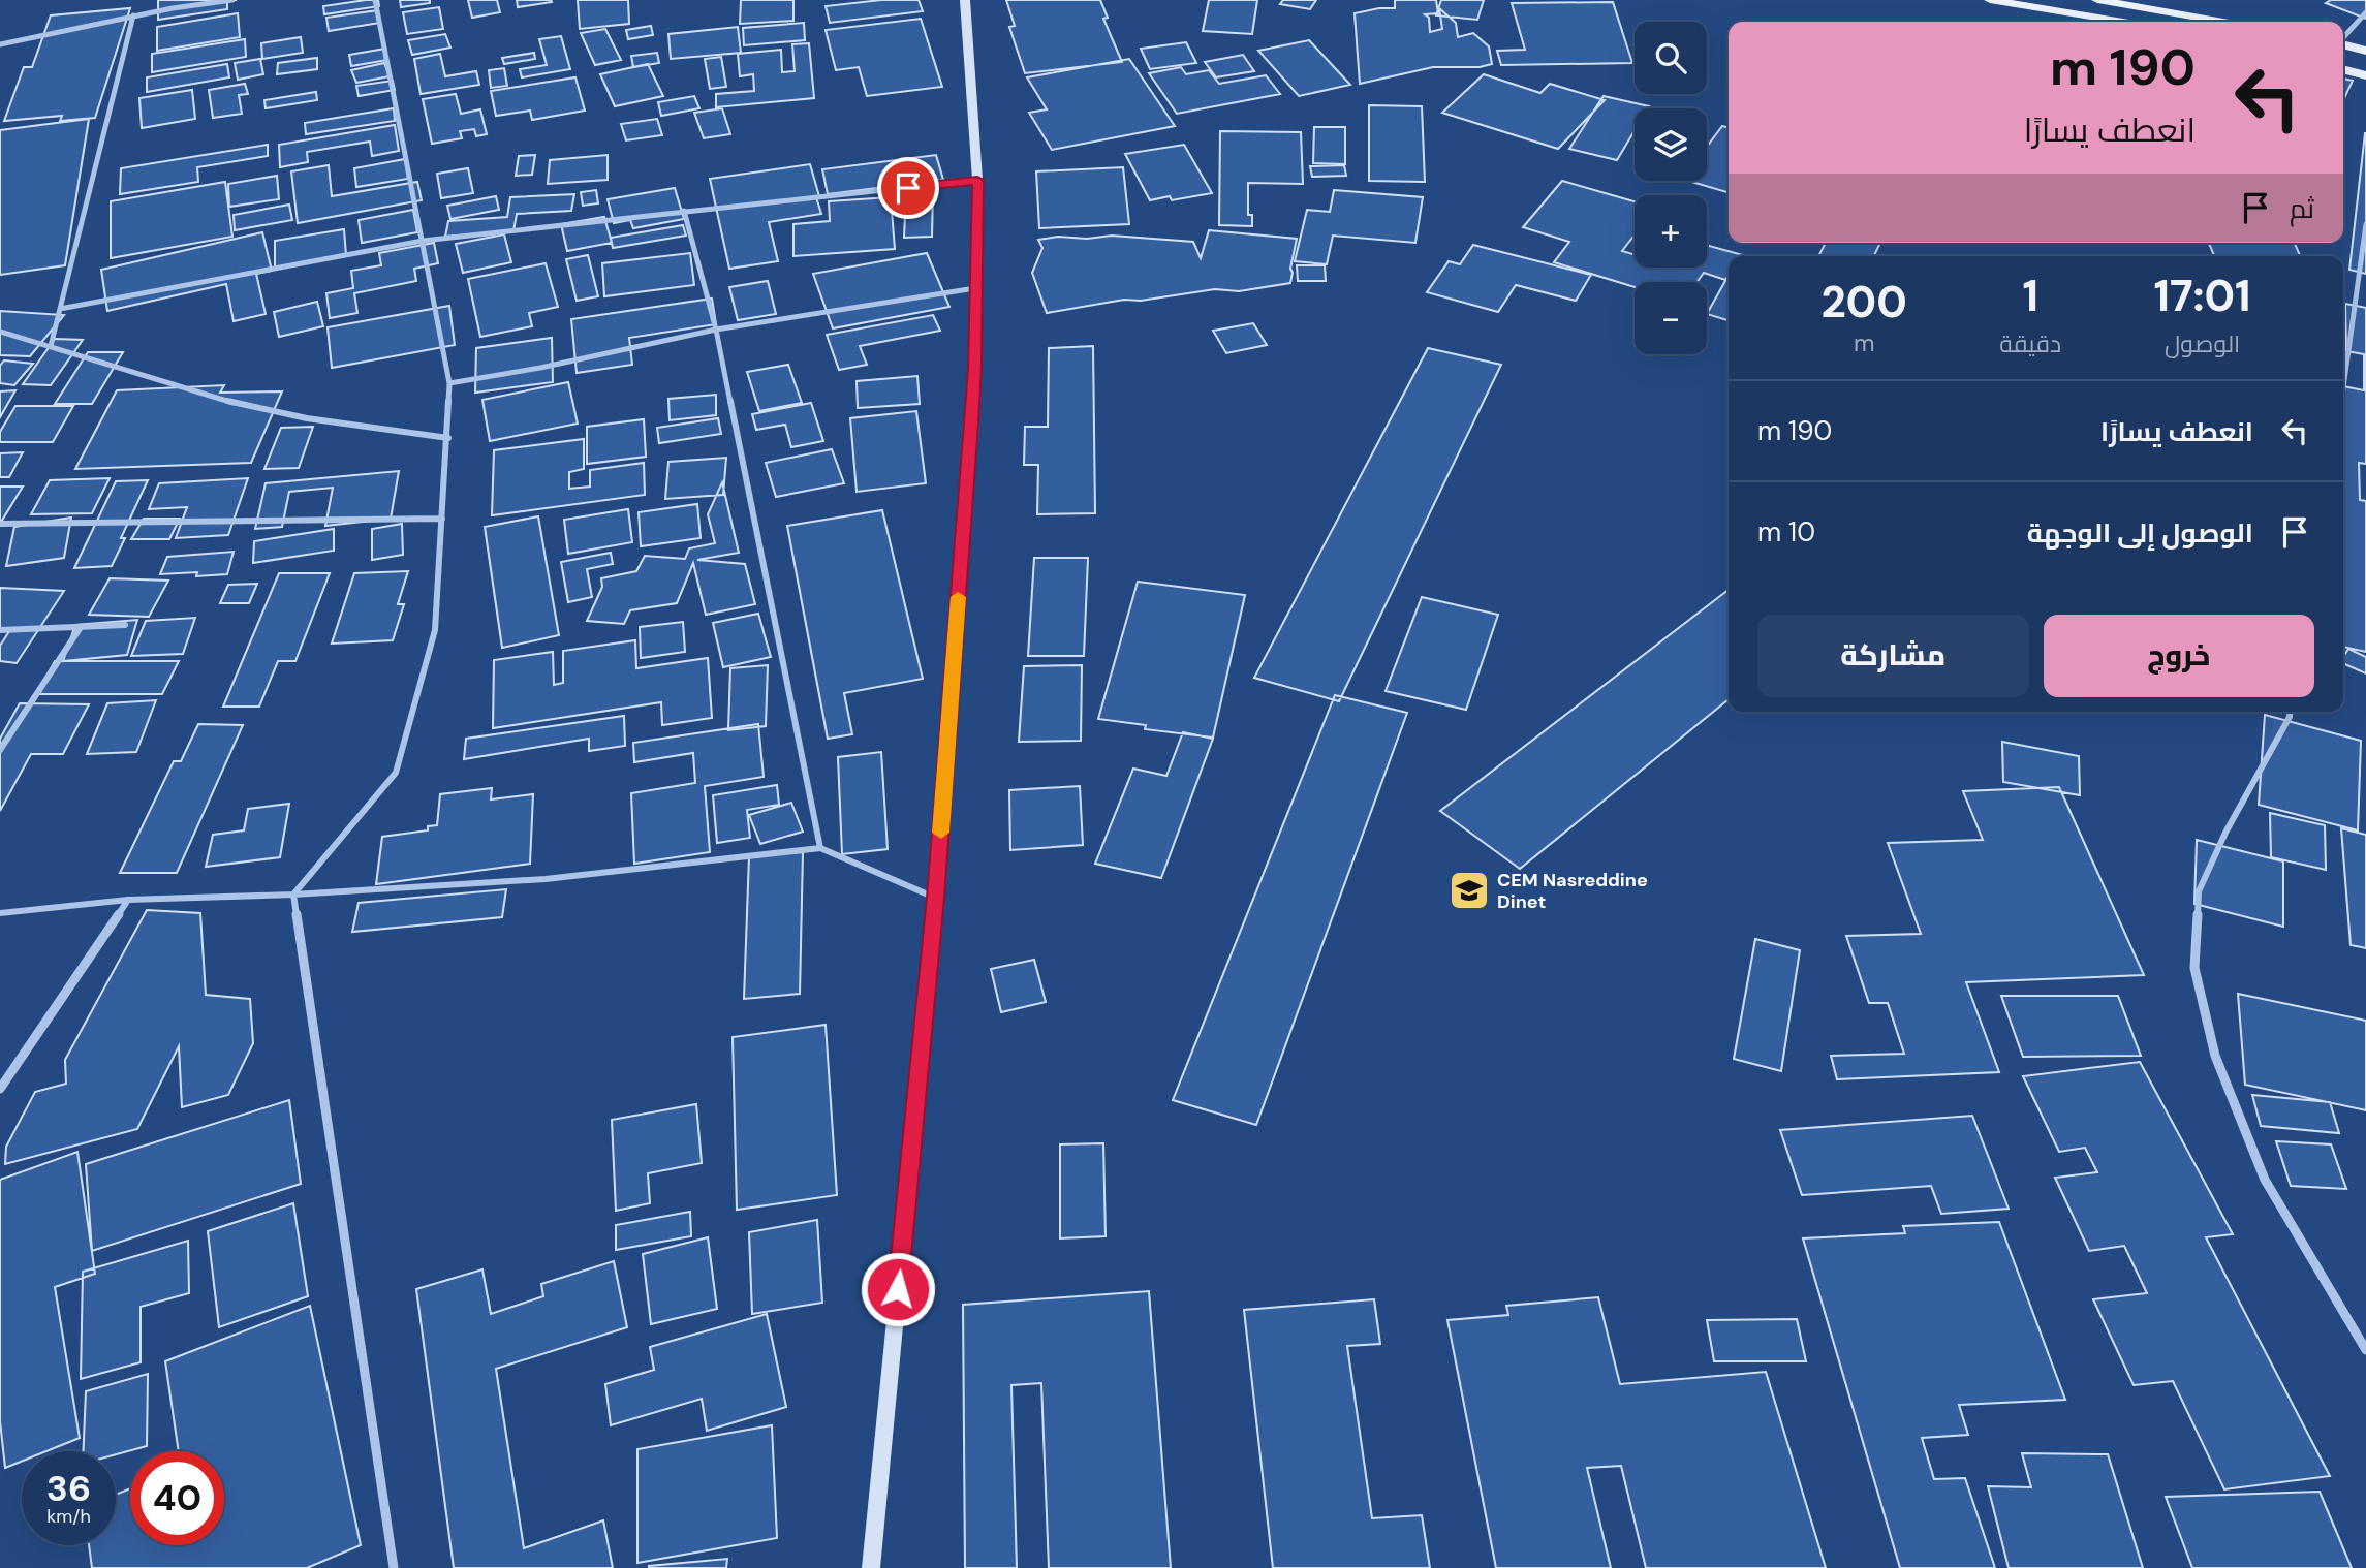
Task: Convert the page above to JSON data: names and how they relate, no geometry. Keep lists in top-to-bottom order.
{
  "places": {
    "school or university": ["CEM Nasreddine Dinet"]
  },
  "page": {
    "map_buttons": ["+", "−"],
    "turn": ["190 m", "انعطف يسارًا"],
    "then": "ثم",
    "eta": [
      "17:01",
      "الوصول",
      "1",
      "دقيقة",
      "200",
      "m"
    ],
    "list": [
      {
        "name": "انعطف يسارًا",
        "value": "190 m"
      },
      {
        "name": "الوصول إلى الوجهة",
        "value": "10 m"
      }
    ],
    "buttons": ["خروج", "مشاركة"],
    "speed": "36 km/h",
    "limit": "40"
  }
}
